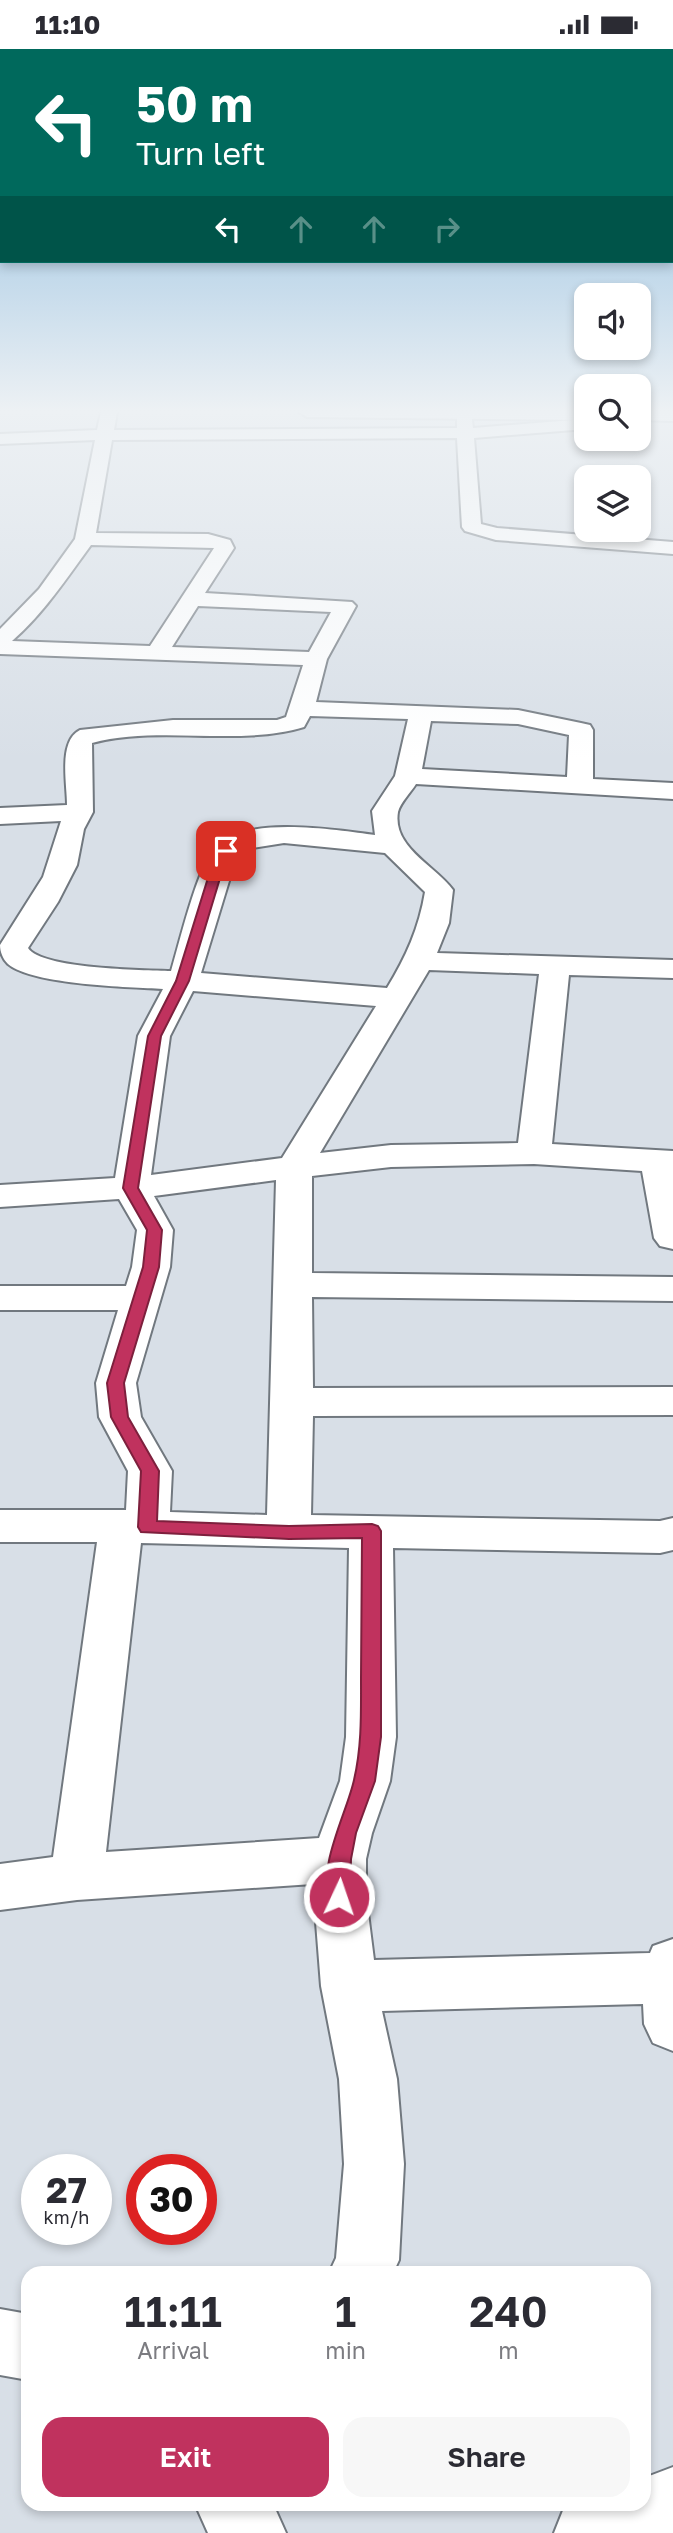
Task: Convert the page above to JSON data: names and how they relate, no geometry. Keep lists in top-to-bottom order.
{
  "page": {
    "status": "11:10",
    "turn": ["50 m", "Turn left"],
    "speed": "27 km/h",
    "limit": "30",
    "eta": [
      "11:11",
      "Arrival",
      "1",
      "min",
      "240",
      "m"
    ],
    "buttons": ["Exit", "Share"]
  }
}
